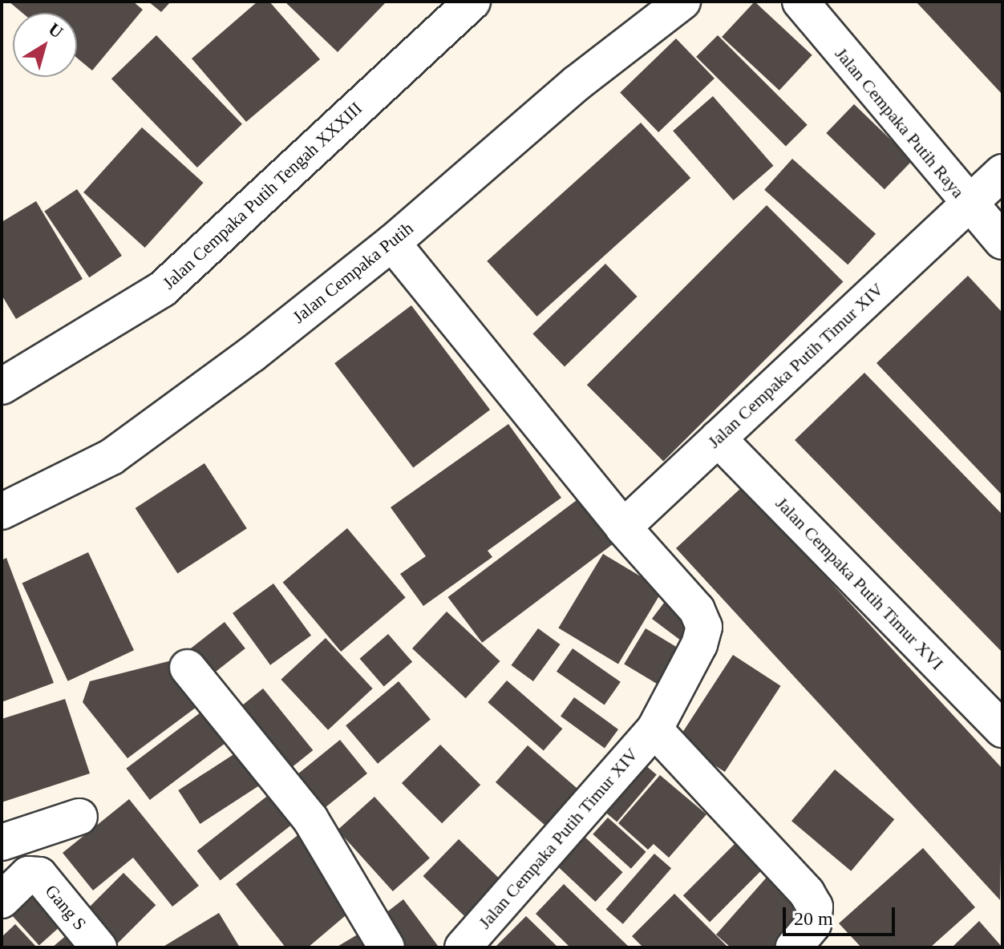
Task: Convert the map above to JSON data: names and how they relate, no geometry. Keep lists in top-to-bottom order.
{
  "streets": {
    "street": [
      "Jalan Cempaka Putih Raya",
      "Jalan Cempaka Putih Tengah XXXIII",
      "Jalan Cempaka Putih",
      "Jalan Cempaka Putih Timur XIV",
      "Jalan Cempaka Putih Timur XVI",
      "Gang S"
    ]
  },
  "crossings": [
    ["Jalan Cempaka Putih Raya", "Jalan Cempaka Putih Timur XIV"],
    ["Jalan Cempaka Putih", "Jalan Cempaka Putih Timur XIV"],
    ["Jalan Cempaka Putih Timur XIV", "Jalan Cempaka Putih Timur XVI"]
  ],
  "scale_bar": "20 m",
  "north": "top right"
}
